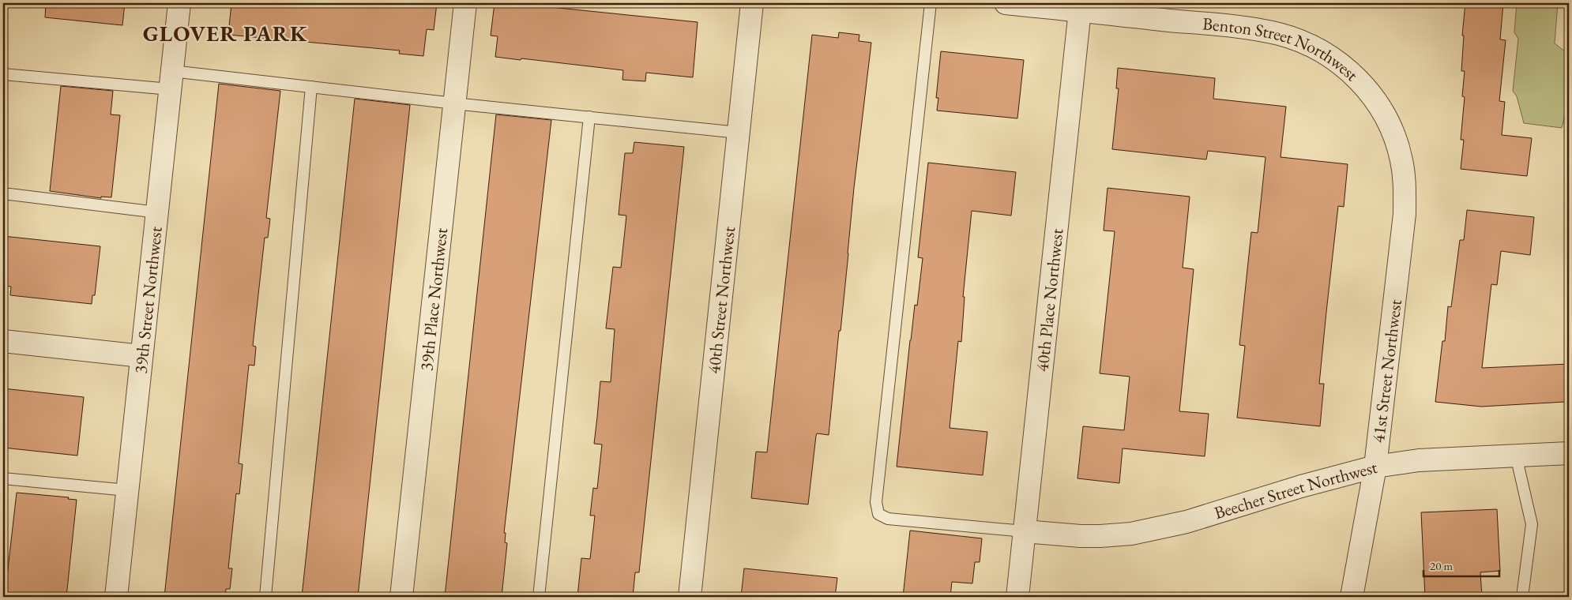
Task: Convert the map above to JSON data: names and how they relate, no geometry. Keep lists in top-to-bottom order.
{
  "streets": {
    "street": [
      "Benton Street Northwest",
      "39th Street Northwest",
      "39th Place Northwest",
      "40th Street Northwest",
      "40th Place Northwest",
      "41st Street Northwest",
      "Beecher Street Northwest"
    ]
  },
  "crossings": [
    ["Benton Street Northwest", "40th Place Northwest"],
    ["Benton Street Northwest", "41st Street Northwest"],
    ["40th Place Northwest", "Beecher Street Northwest"],
    ["41st Street Northwest", "Beecher Street Northwest"]
  ],
  "districts": ["GLOVER PARK"],
  "scale_bar": "20 m"
}
